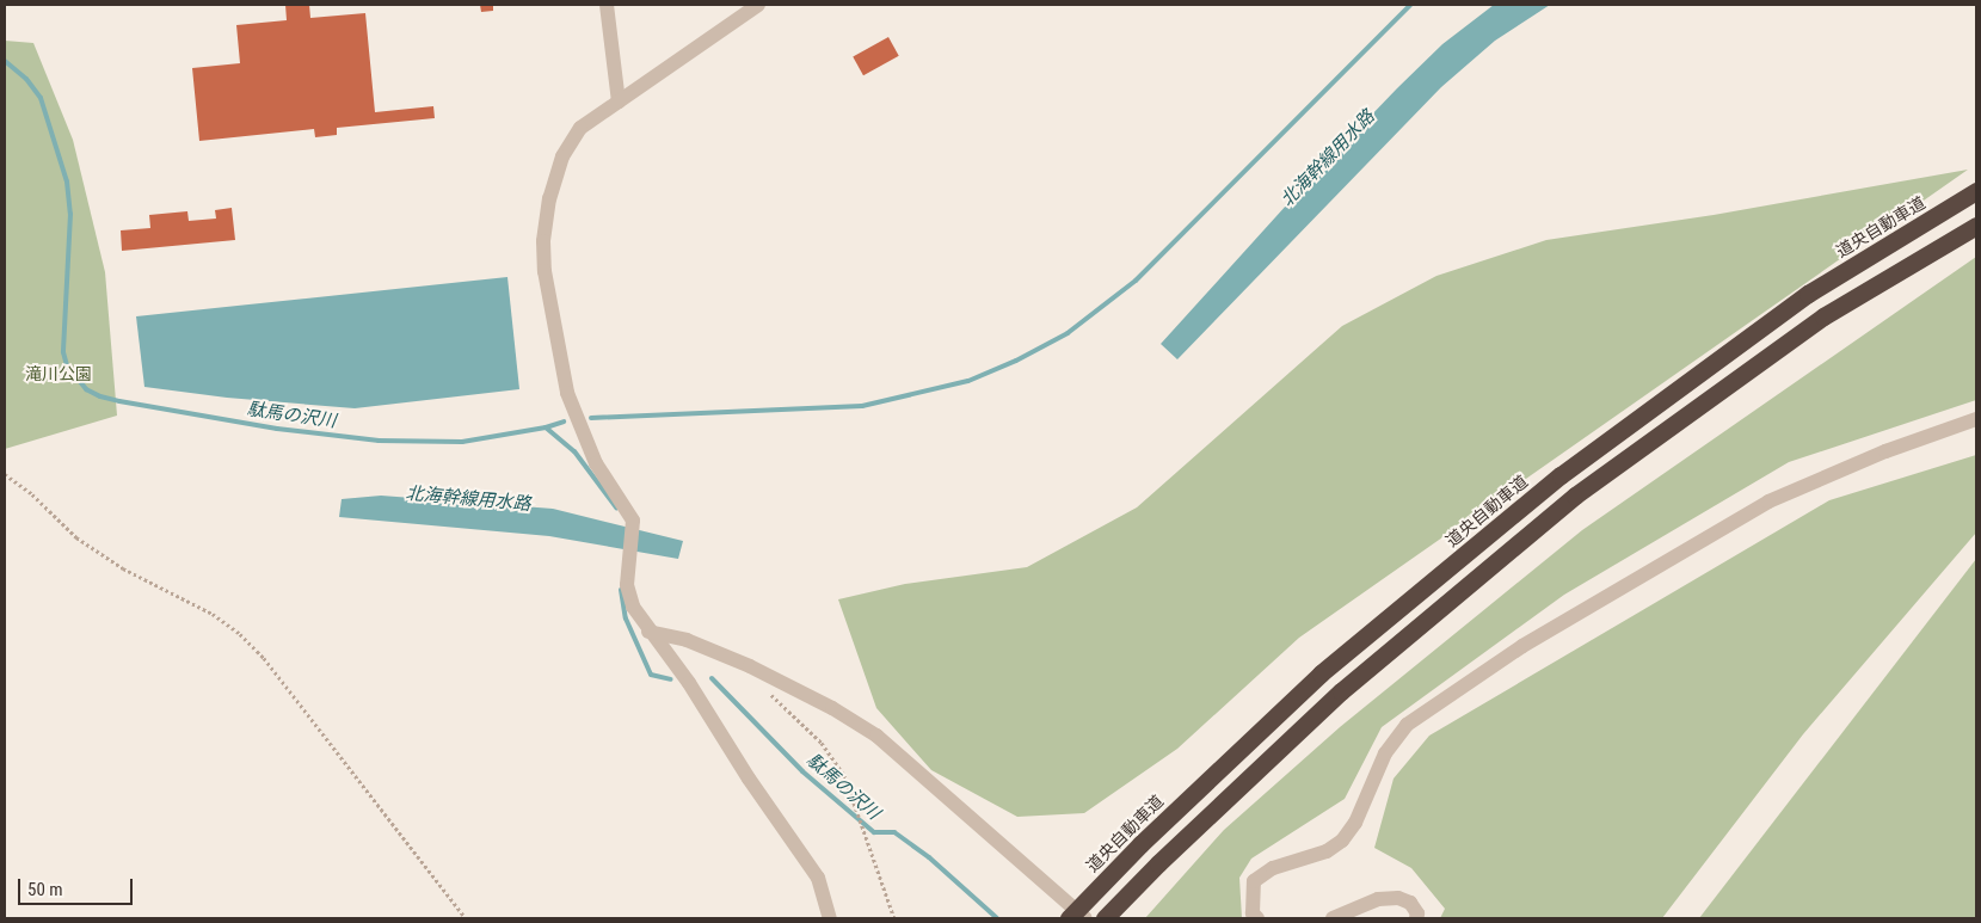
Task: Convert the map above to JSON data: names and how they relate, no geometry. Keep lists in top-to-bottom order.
{
  "streets": {
    "highway": ["道央自動車道"]
  },
  "water": ["北海幹線用水路", "駄馬の沢川"],
  "parks": ["滝川公園"],
  "scale_bar": "50 m"
}
